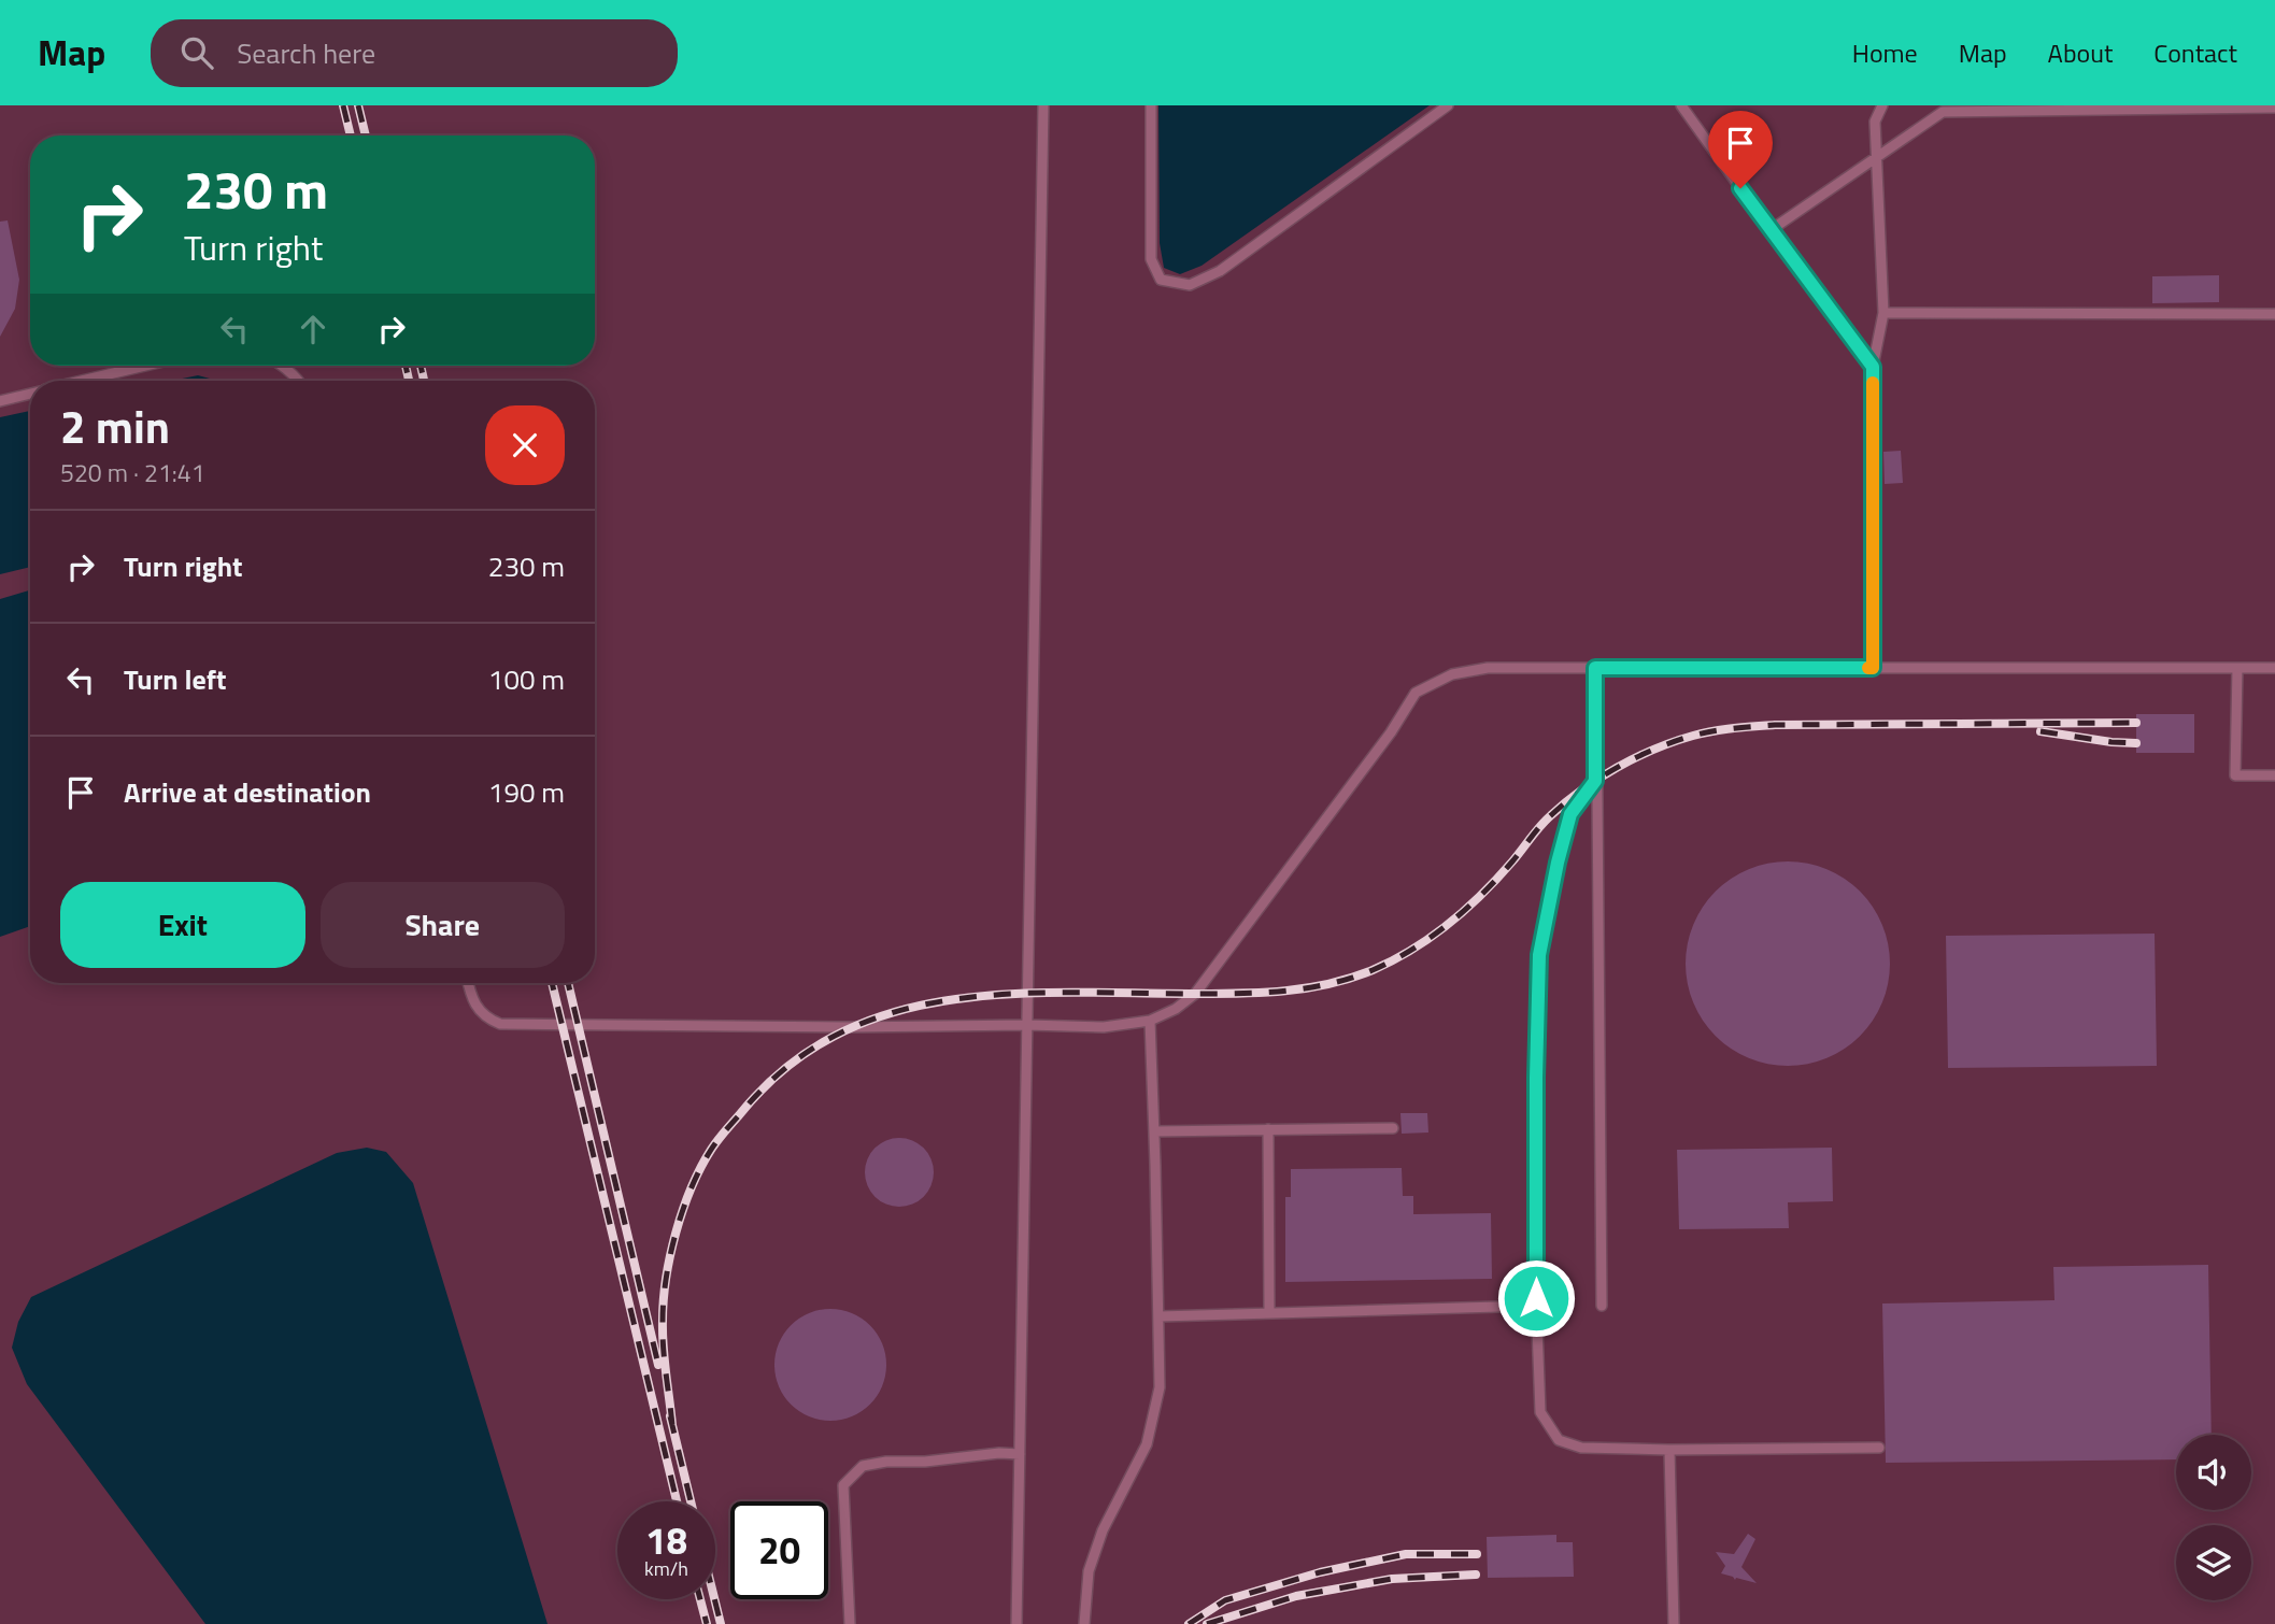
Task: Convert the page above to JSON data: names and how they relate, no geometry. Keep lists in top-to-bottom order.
{
  "page": {
    "header": "Map",
    "search": "Search here",
    "nav": [
      "Home",
      "Map",
      "About",
      "Contact"
    ],
    "turn": ["230 m", "Turn right"],
    "heading": ["2 min", "520 m · 21:41"],
    "list": [
      {
        "name": "Turn right",
        "value": "230 m"
      },
      {
        "name": "Turn left",
        "value": "100 m"
      },
      {
        "name": "Arrive at destination",
        "value": "190 m"
      }
    ],
    "buttons": ["Exit", "Share"],
    "speed": "18 km/h",
    "limit": "20"
  }
}
